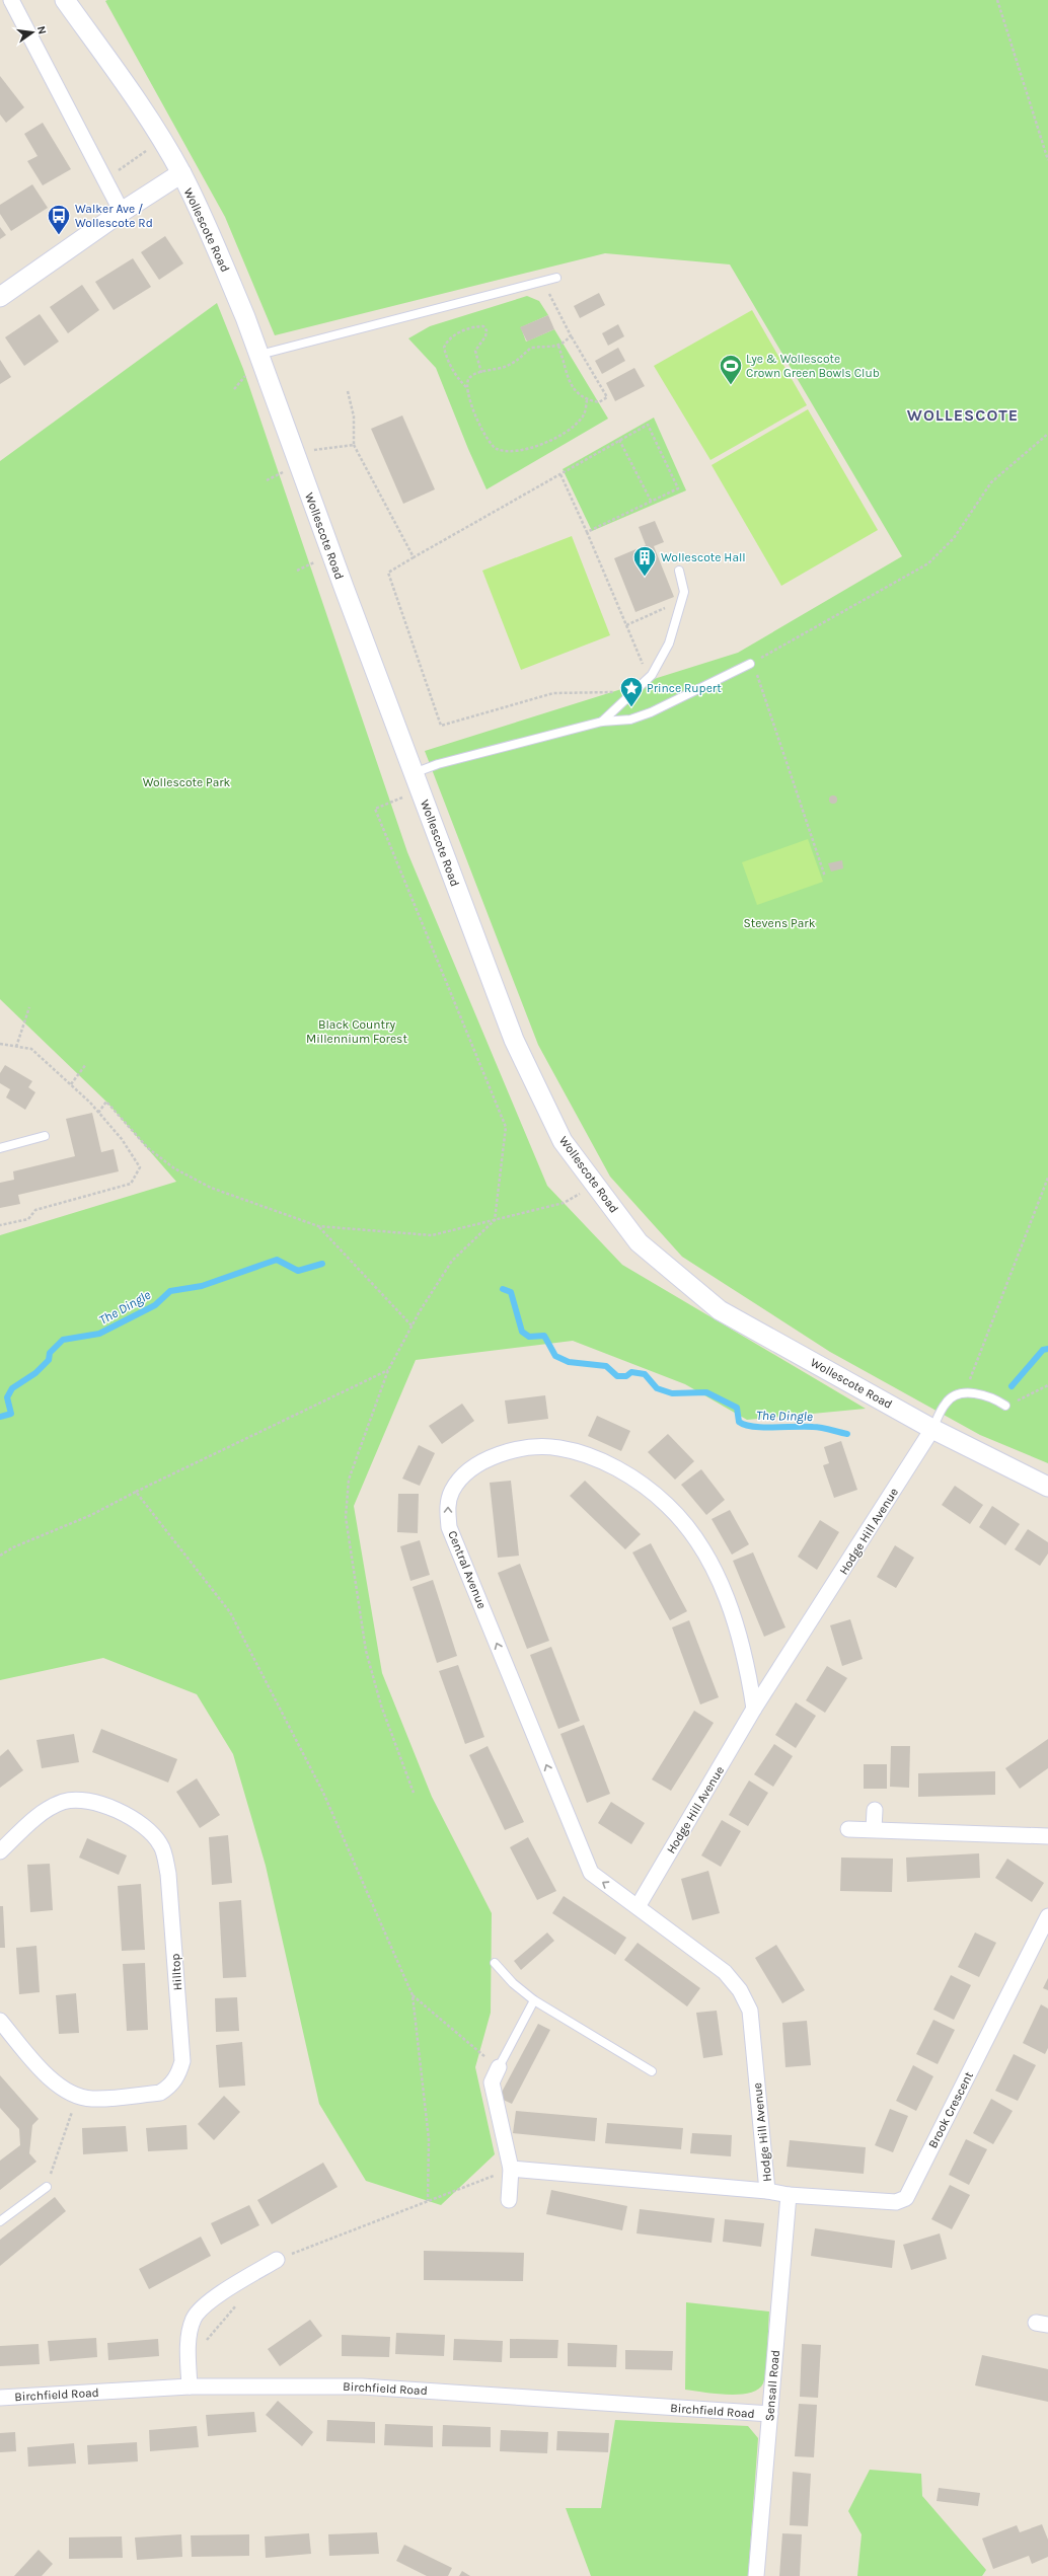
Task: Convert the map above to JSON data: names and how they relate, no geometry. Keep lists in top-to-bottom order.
{
  "streets": {
    "street": [
      "Wollescote Road",
      "Hodge Hill Avenue",
      "Central Avenue",
      "Hilltop",
      "Brook Crescent",
      "Sensall Road",
      "Birchfield Road"
    ]
  },
  "crossings": [
    ["Wollescote Road", "Hodge Hill Avenue"],
    ["Hodge Hill Avenue", "Central Avenue"],
    ["Hodge Hill Avenue", "Brook Crescent"],
    ["Brook Crescent", "Sensall Road"],
    ["Sensall Road", "Birchfield Road"]
  ],
  "districts": ["WOLLESCOTE"],
  "water": ["The Dingle"],
  "parks": ["Wollescote Park", "Stevens Park", "Black Country Millennium Forest"],
  "places": {
    "bus stop": ["Walker Ave / Wollescote Rd"],
    "sports": ["Lye & Wollescote Crown Green Bowls Club"],
    "building": ["Wollescote Hall"],
    "place": ["Prince Rupert"]
  },
  "north": "right"
}
